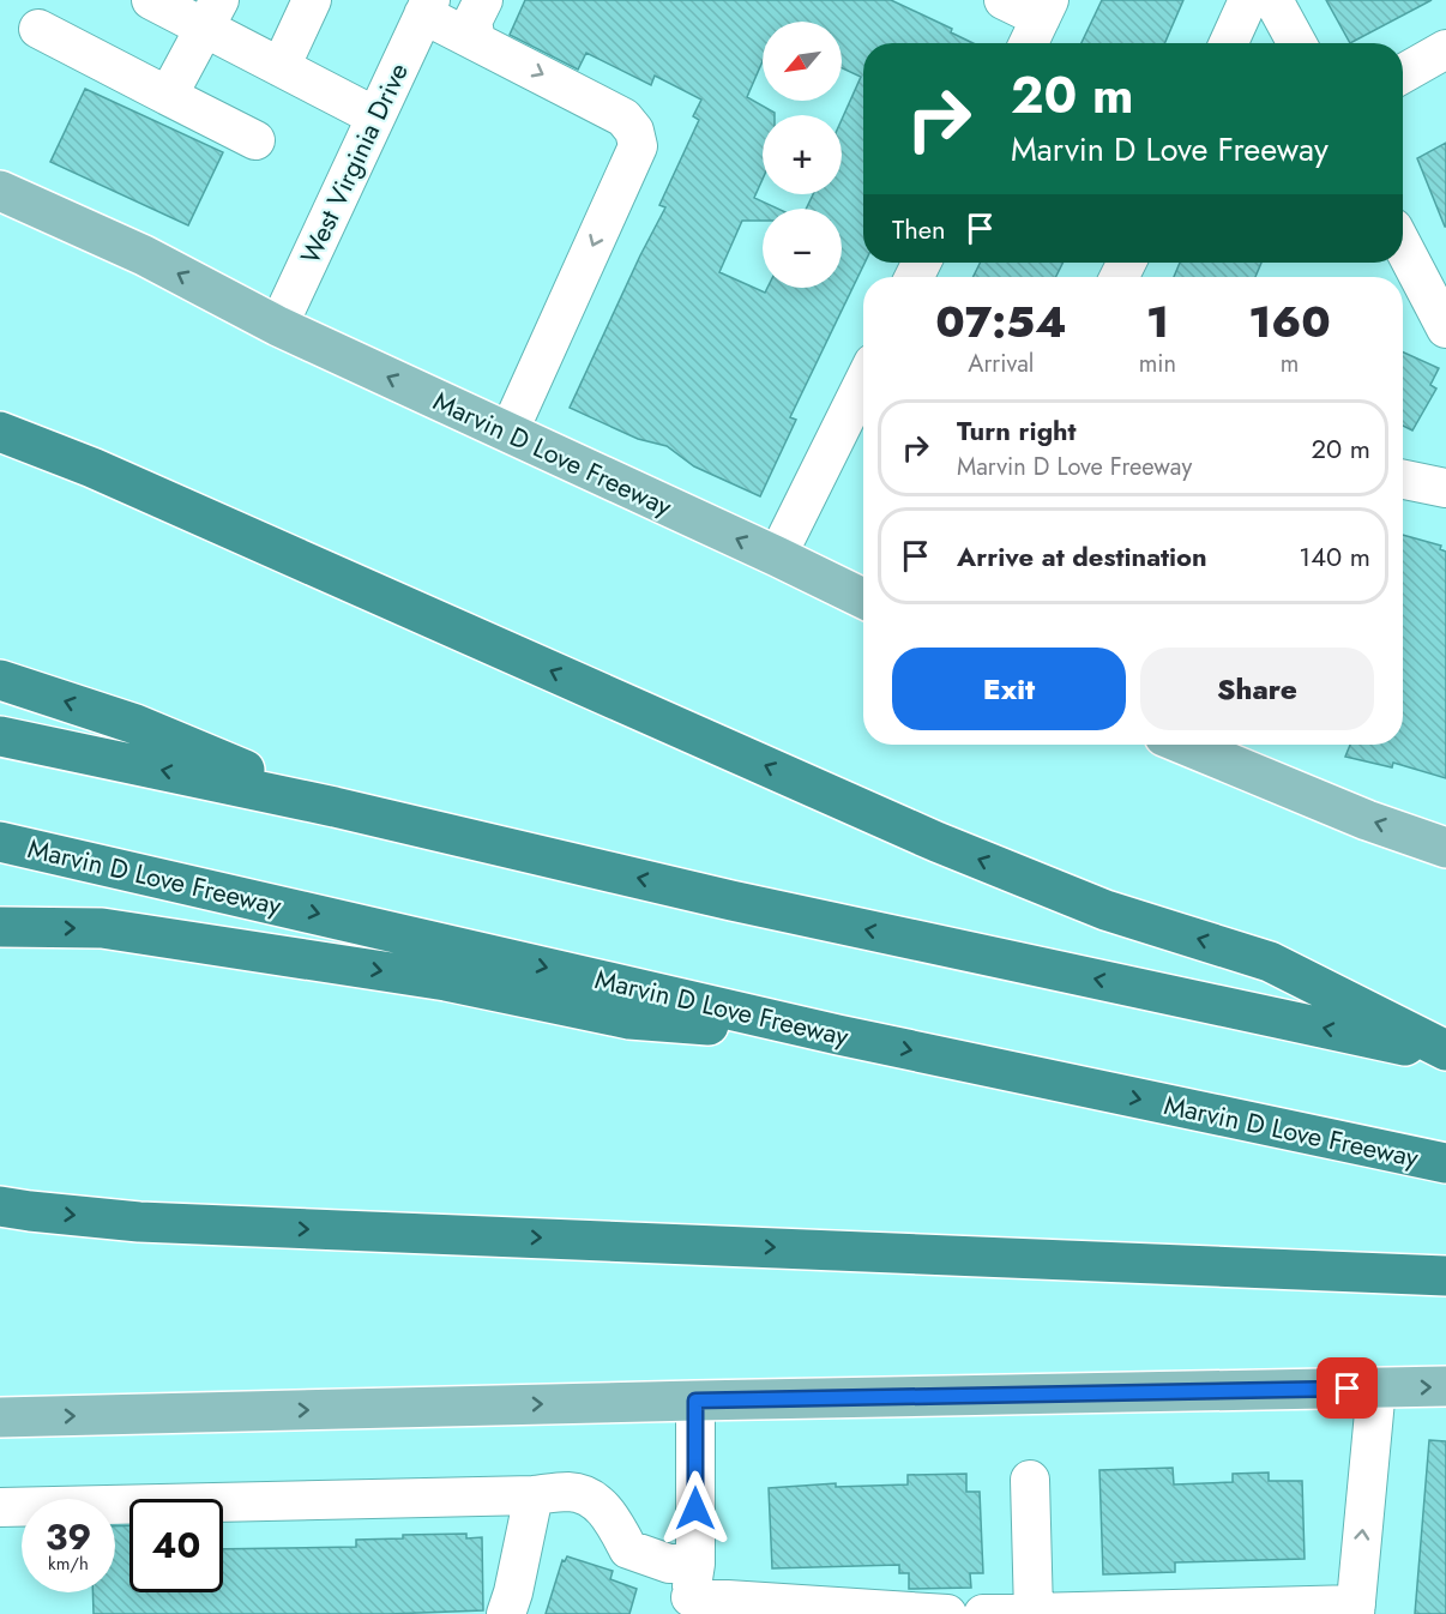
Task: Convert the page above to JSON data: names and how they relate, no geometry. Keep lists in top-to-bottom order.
{
  "streets": {
    "highway": ["Marvin D Love Freeway"],
    "street": ["West Virginia Drive"]
  },
  "crossings": [
    ["West Virginia Drive", "Marvin D Love Freeway"]
  ],
  "north": "bottom left",
  "page": {
    "map_buttons": ["+", "−"],
    "turn": ["20 m", "Marvin D Love Freeway"],
    "then": "Then",
    "eta": [
      "07:54",
      "Arrival",
      "1",
      "min",
      "160",
      "m"
    ],
    "list": [
      {
        "name": "Turn right",
        "note": "Marvin D Love Freeway",
        "value": "20 m"
      },
      {
        "name": "Arrive at destination",
        "value": "140 m"
      }
    ],
    "buttons": ["Exit", "Share"],
    "speed": "39 km/h",
    "limit": "40"
  }
}
